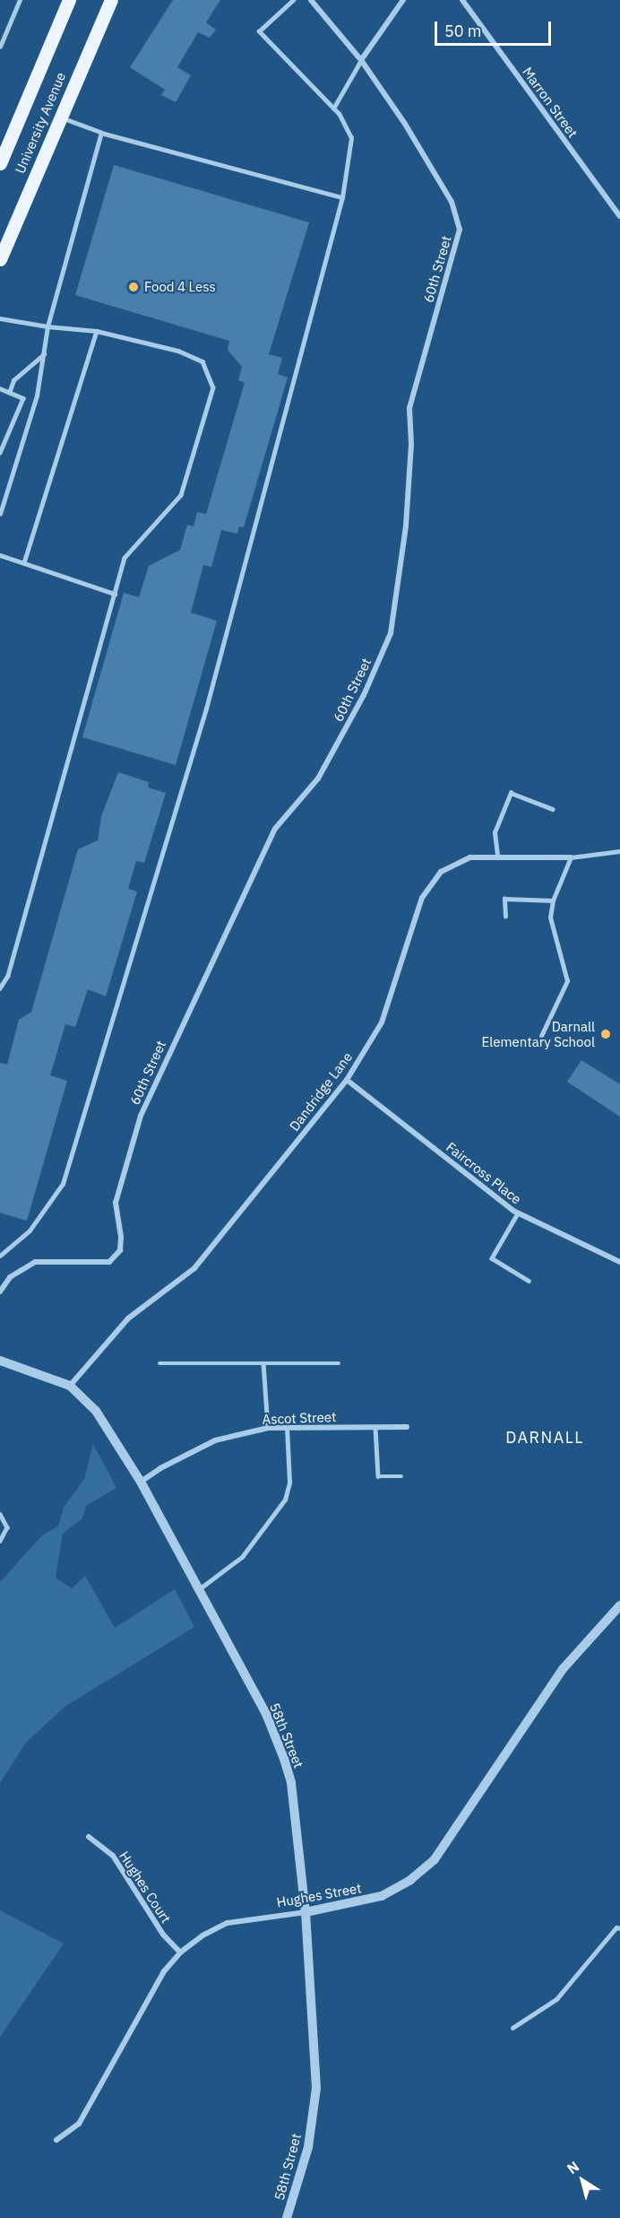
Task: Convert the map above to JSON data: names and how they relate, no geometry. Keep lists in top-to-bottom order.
{
  "streets": {
    "main road": ["University Avenue"],
    "street": [
      "Marron Street",
      "60th Street",
      "Dandridge Lane",
      "Faircross Place",
      "Ascot Street",
      "58th Street",
      "Hughes Court",
      "Hughes Street"
    ]
  },
  "crossings": [
    ["Dandridge Lane", "Faircross Place"],
    ["Dandridge Lane", "58th Street"],
    ["Ascot Street", "58th Street"],
    ["58th Street", "Hughes Street"],
    ["Hughes Court", "Hughes Street"]
  ],
  "districts": ["DARNALL"],
  "places": ["Food 4 Less", "Darnall Elementary School"],
  "scale_bar": "50 m",
  "north": "top left"
}
